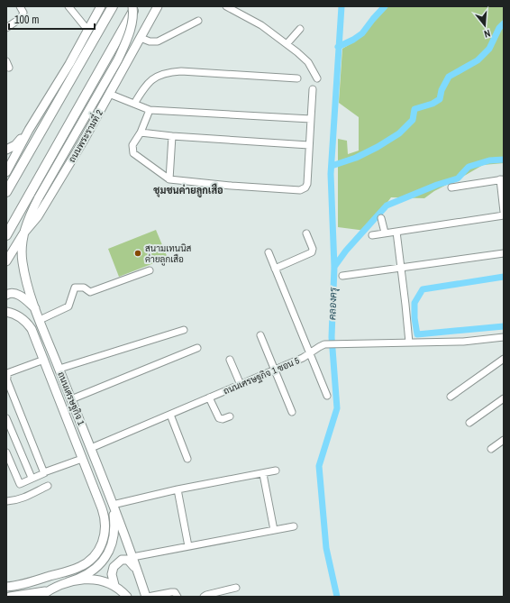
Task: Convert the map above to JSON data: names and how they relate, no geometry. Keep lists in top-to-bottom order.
{
  "streets": {
    "main road": ["ถนนพระรามที่ 2", "ถนนเศรษฐกิจ 1"],
    "street": ["ถนนเศรษฐกิจ 1 ซอน 5"]
  },
  "crossings": [
    ["ถนนพระรามที่ 2", "ถนนเศรษฐกิจ 1"],
    ["ถนนเศรษฐกิจ 1 ซอน 5", "ถนนเศรษฐกิจ 1"]
  ],
  "districts": ["ชุมชนค่ายลูกเสือ"],
  "water": ["คลองครุ"],
  "places": ["สนามเทนนิส ค่ายลูกเสือ"],
  "scale_bar": "100 m",
  "north": "bottom"
}
